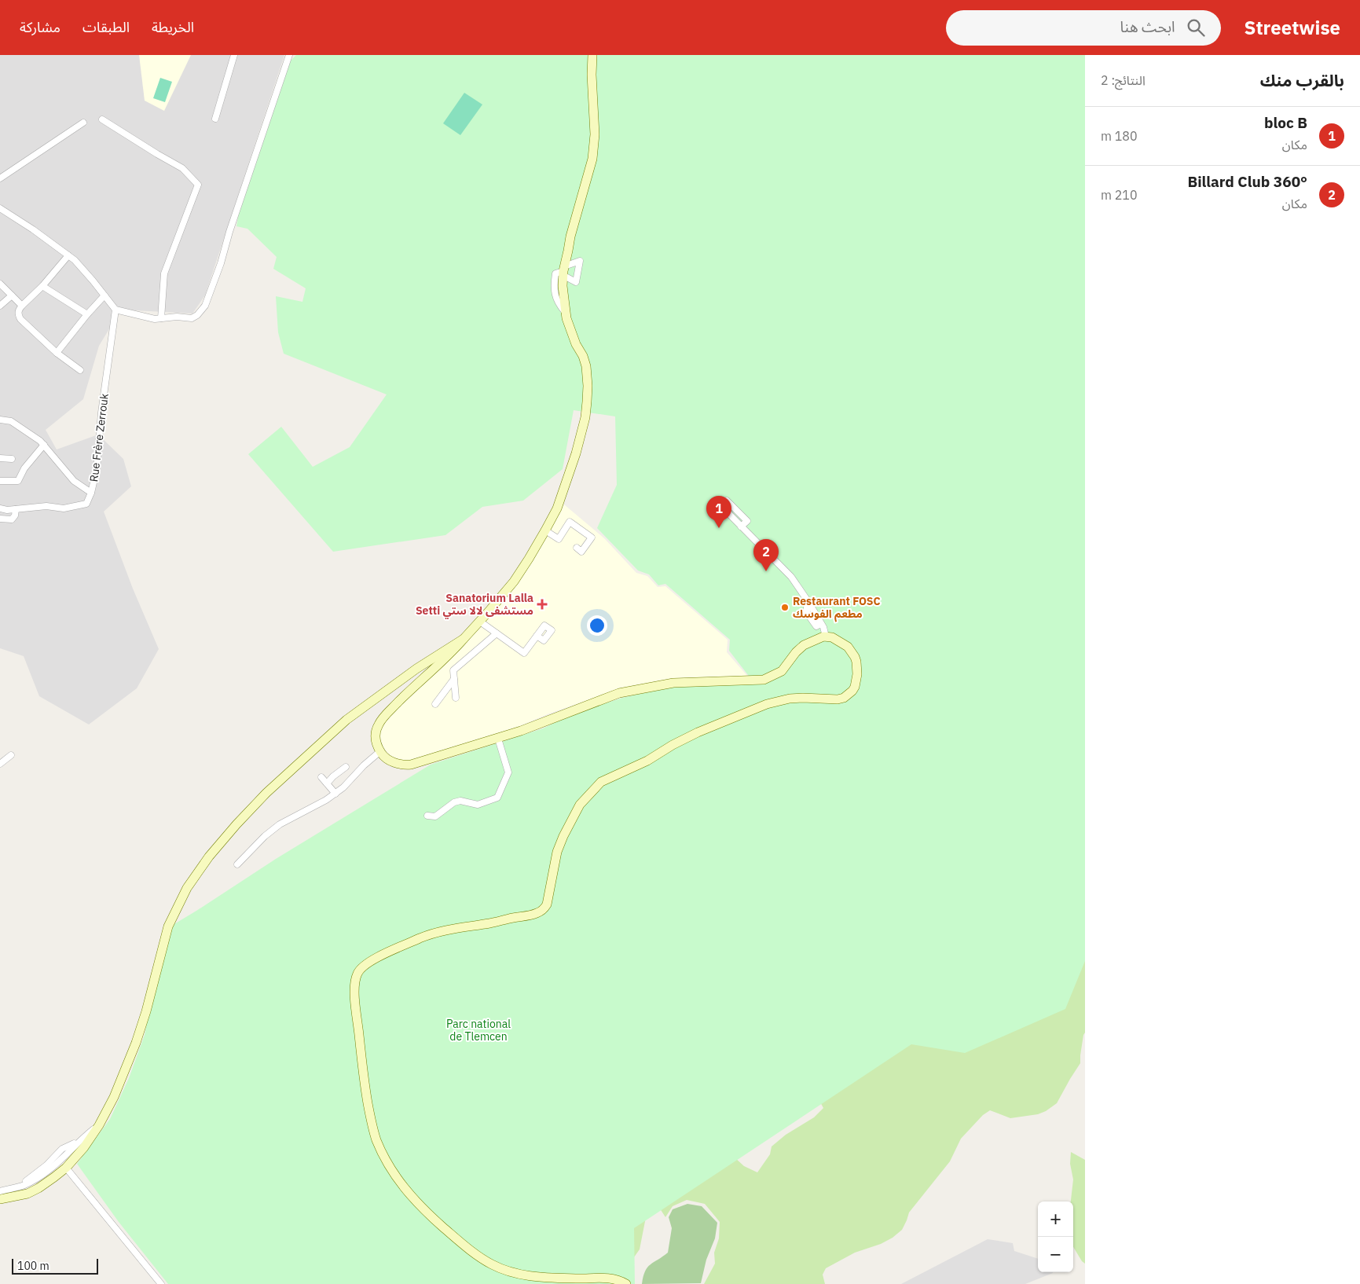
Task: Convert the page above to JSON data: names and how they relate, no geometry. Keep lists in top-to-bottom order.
{
  "streets": {
    "street": ["Rue Frère Zerrouk"]
  },
  "parks": ["Parc national de Tlemcen"],
  "places": {
    "health": ["Sanatorium Lalla Setti مستشفى لالا ستي"],
    "other": ["Restaurant FOSC مطعم الفوسك"]
  },
  "scale_bar": "100 m",
  "page": {
    "header": "Streetwise",
    "search": "ابحث هنا",
    "nav": ["الخريطة", "الطبقات", "مشاركة"],
    "heading": ["بالقرب منك", "النتائج: 2"],
    "list": [
      {
        "mark": "1",
        "name": "bloc B",
        "note": "مكان",
        "value": "180 m"
      },
      {
        "mark": "2",
        "name": "Billard Club 360°",
        "note": "مكان",
        "value": "210 m"
      }
    ],
    "pins": ["1", "2"],
    "map_buttons": ["+", "−"],
    "scale": "100 m"
  }
}
